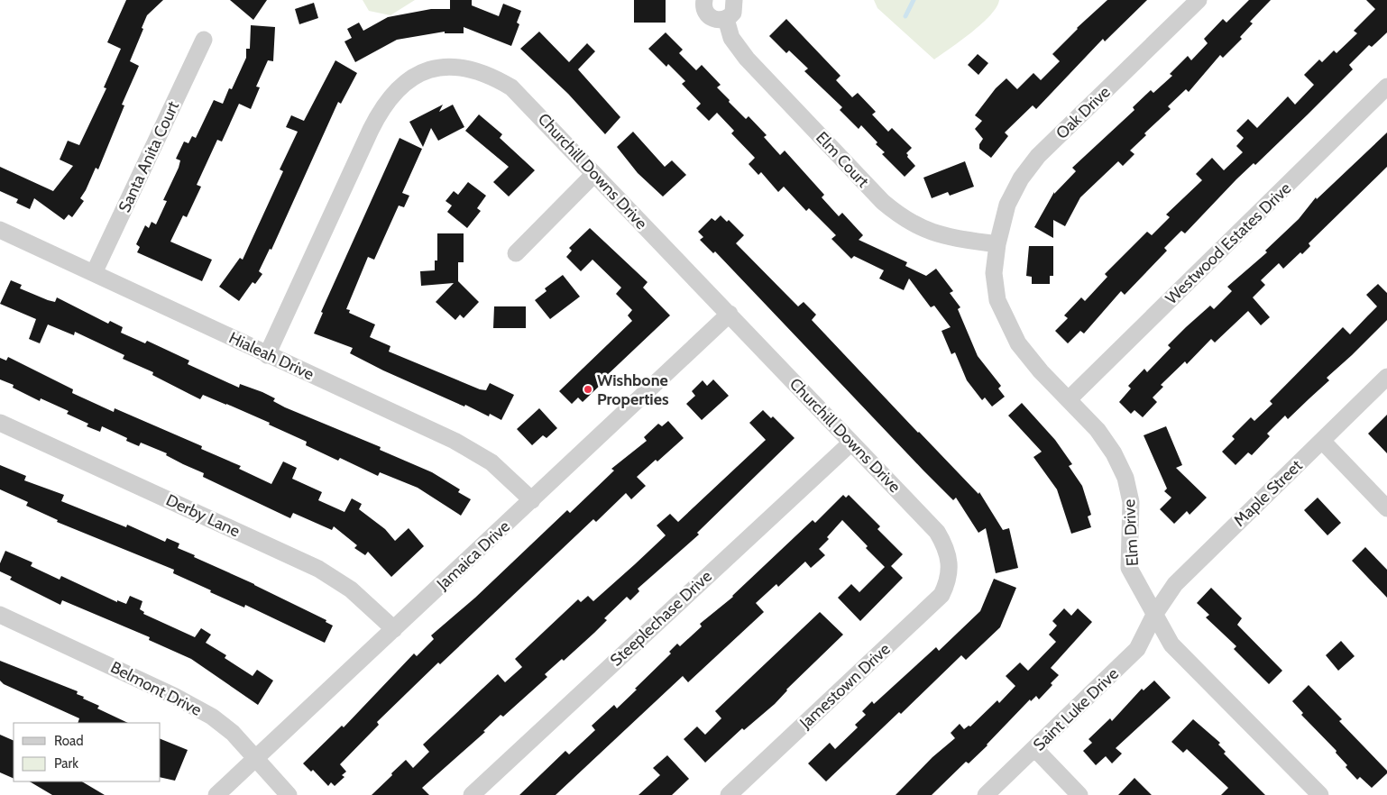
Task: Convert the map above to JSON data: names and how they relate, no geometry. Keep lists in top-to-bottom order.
{
  "streets": {
    "street": [
      "Oak Drive",
      "Santa Anita Court",
      "Elm Court",
      "Churchill Downs Drive",
      "Westwood Estates Drive",
      "Hialeah Drive",
      "Maple Street",
      "Derby Lane",
      "Elm Drive",
      "Jamaica Drive",
      "Steeplechase Drive",
      "Jamestown Drive",
      "Belmont Drive",
      "Saint Luke Drive"
    ]
  },
  "crossings": [
    ["Oak Drive", "Elm Court"],
    ["Oak Drive", "Elm Drive"],
    ["Santa Anita Court", "Hialeah Drive"],
    ["Elm Court", "Elm Drive"],
    ["Churchill Downs Drive", "Hialeah Drive"],
    ["Churchill Downs Drive", "Jamaica Drive"],
    ["Churchill Downs Drive", "Steeplechase Drive"],
    ["Churchill Downs Drive", "Jamestown Drive"],
    ["Westwood Estates Drive", "Elm Drive"],
    ["Hialeah Drive", "Jamaica Drive"],
    ["Maple Street", "Elm Drive"],
    ["Maple Street", "Saint Luke Drive"],
    ["Derby Lane", "Jamaica Drive"],
    ["Elm Drive", "Saint Luke Drive"],
    ["Jamaica Drive", "Belmont Drive"]
  ],
  "places": ["Wishbone Properties"],
  "legend": ["Road", "Park"]
}
